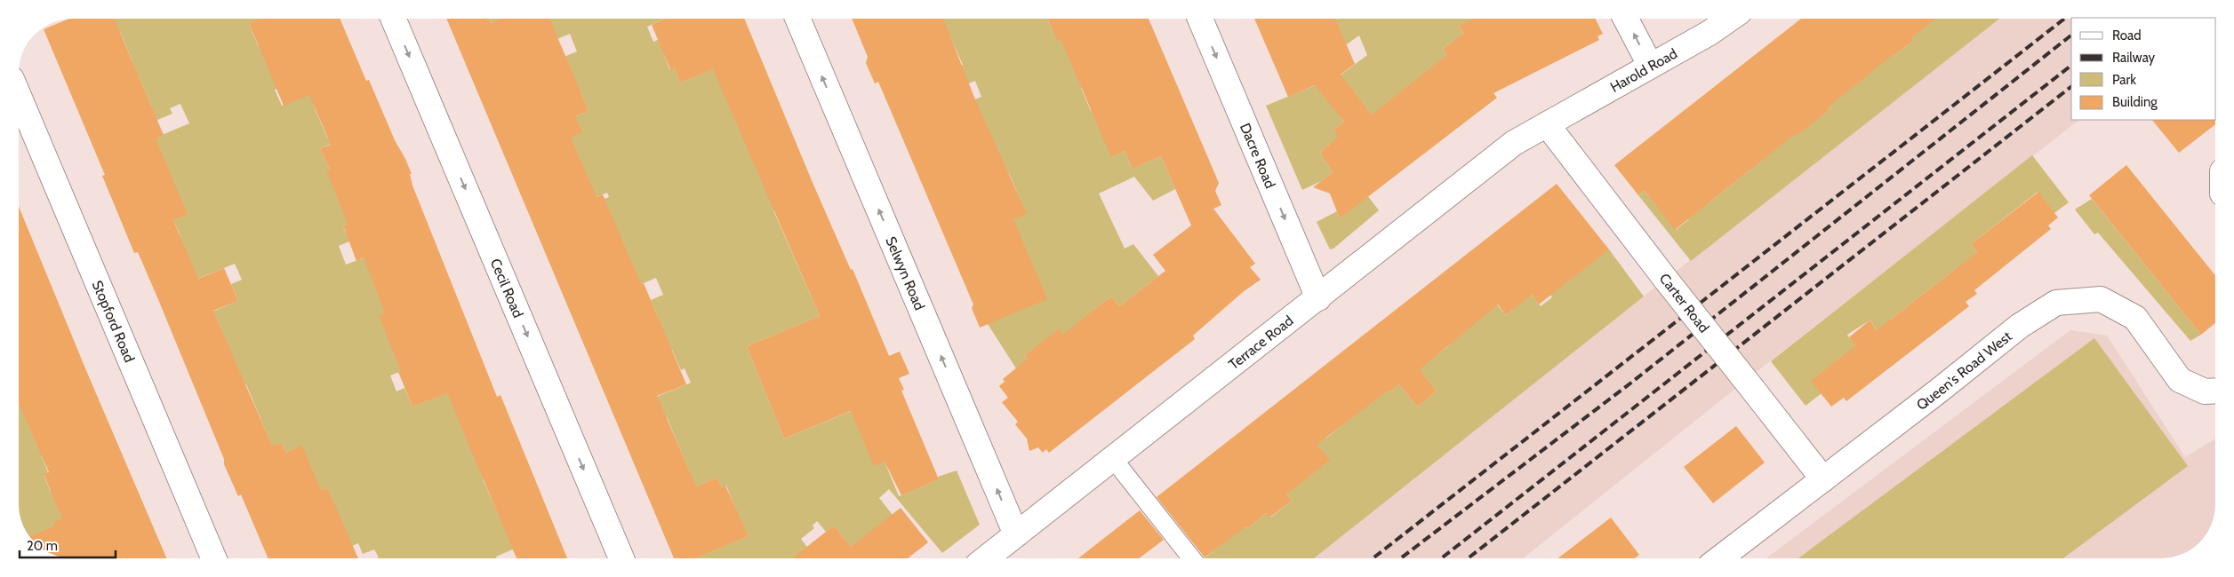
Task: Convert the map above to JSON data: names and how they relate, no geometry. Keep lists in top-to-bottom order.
{
  "streets": {
    "street": [
      "Harold Road",
      "Dacre Road",
      "Selwyn Road",
      "Cecil Road",
      "Carter Road",
      "Stopford Road",
      "Terrace Road",
      "Queen's Road West"
    ]
  },
  "crossings": [
    ["Harold Road", "Carter Road"],
    ["Harold Road", "Terrace Road"],
    ["Dacre Road", "Terrace Road"],
    ["Selwyn Road", "Terrace Road"],
    ["Carter Road", "Terrace Road"],
    ["Carter Road", "Queen's Road West"]
  ],
  "one_way": ["Dacre Road", "Selwyn Road", "Cecil Road"],
  "legend": [
    "Road",
    "Railway",
    "Park",
    "Building"
  ],
  "scale_bar": "20 m"
}
